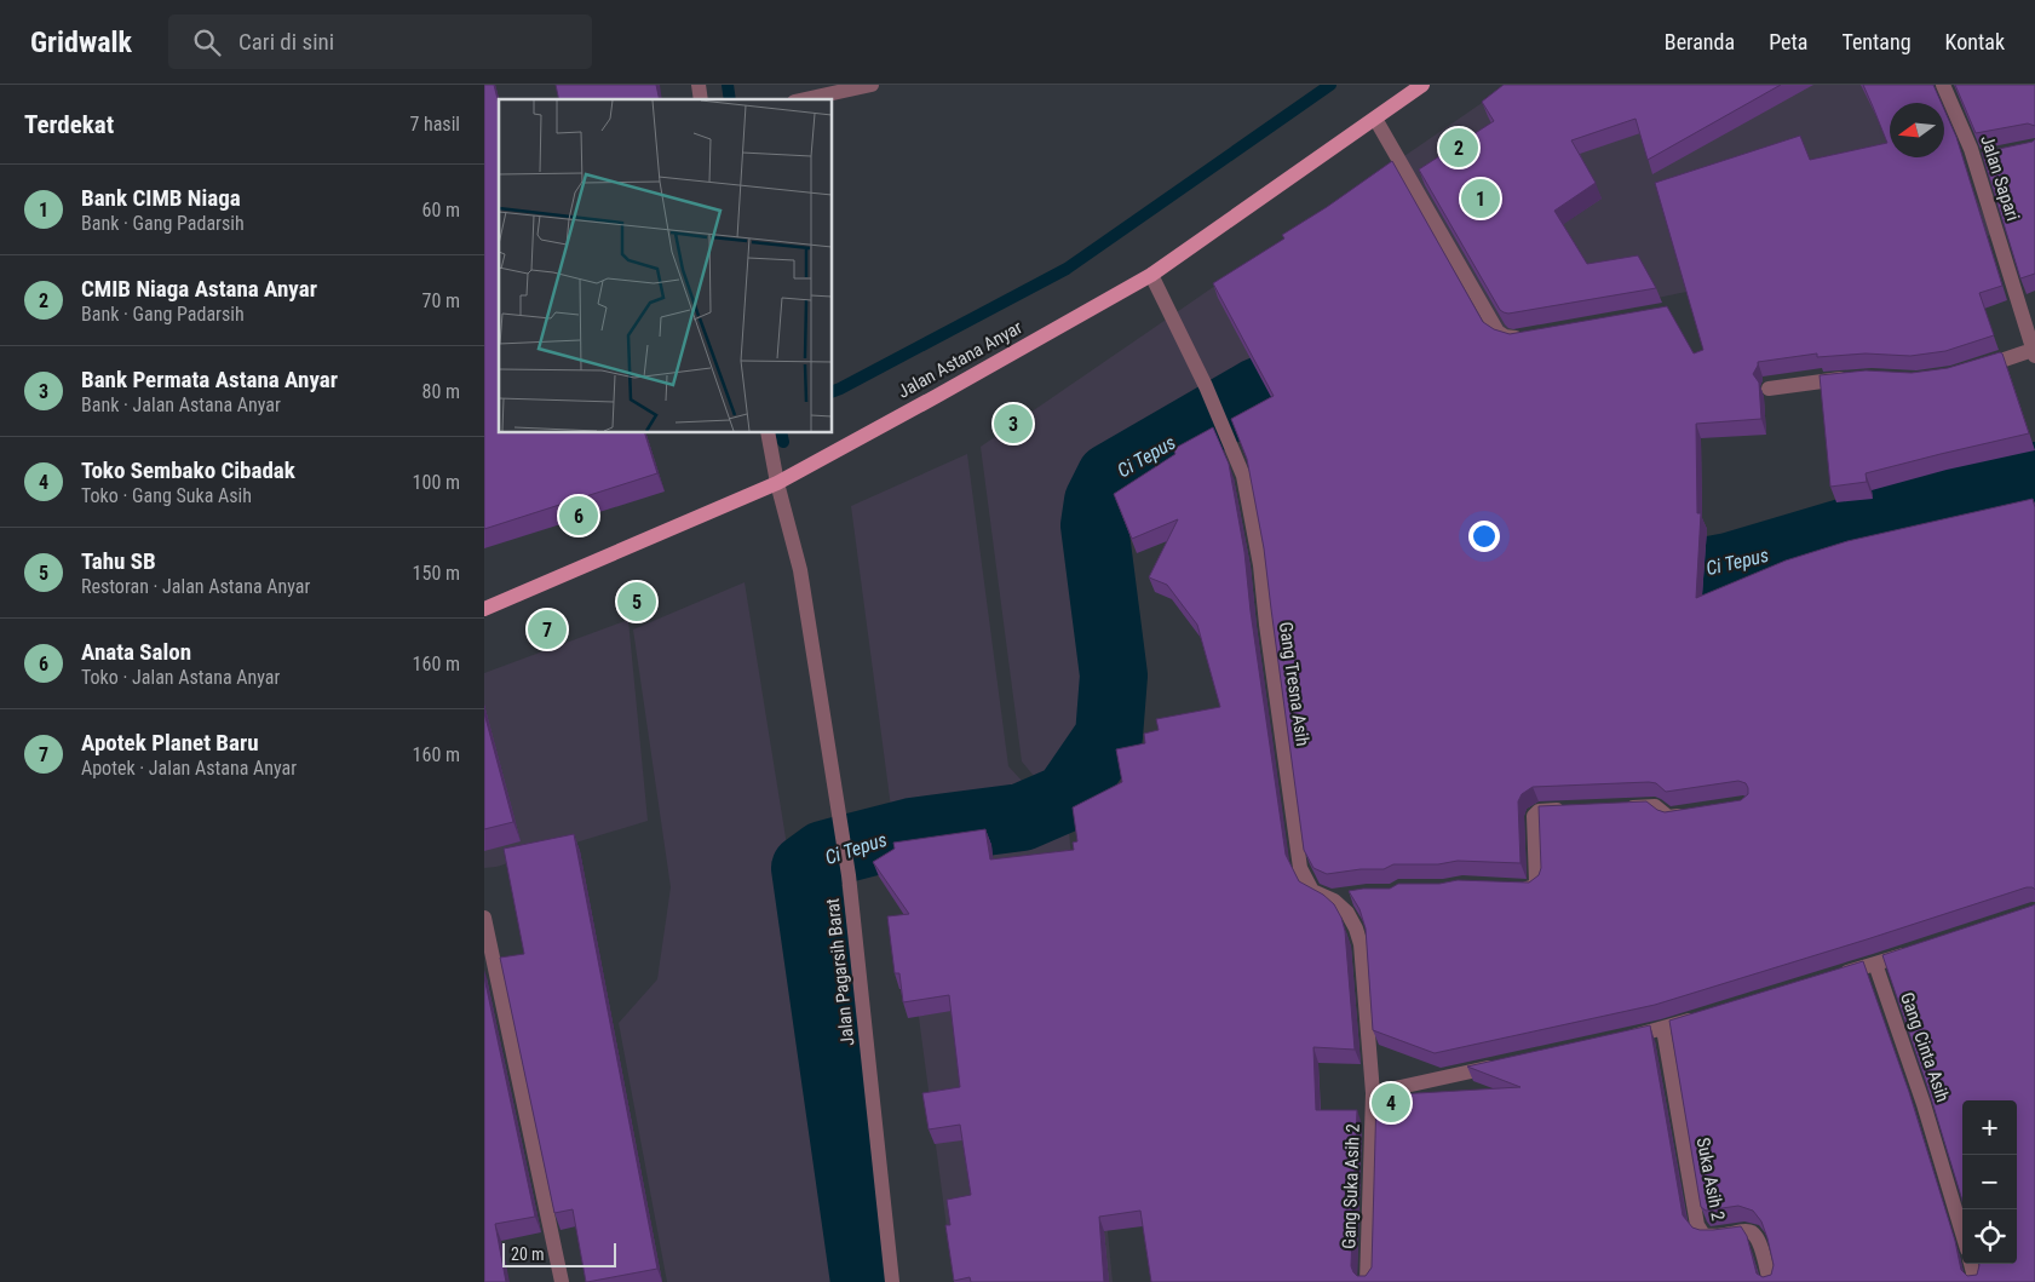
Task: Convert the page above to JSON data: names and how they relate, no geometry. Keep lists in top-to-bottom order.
{
  "streets": {
    "main road": ["Jalan Astana Anyar"],
    "street": [
      "Jalan Sapari",
      "Gang Tresna Asih",
      "Jalan Pagarsih Barat",
      "Gang Cinta Asih",
      "Suka Asih 2",
      "Gang Suka Asih 2"
    ]
  },
  "crossings": [
    ["Jalan Astana Anyar", "Gang Tresna Asih"],
    ["Jalan Astana Anyar", "Jalan Pagarsih Barat"],
    ["Gang Tresna Asih", "Gang Suka Asih 2"]
  ],
  "water": ["Ci Tepus"],
  "scale_bar": "20 m",
  "north": "left",
  "page": {
    "header": "Gridwalk",
    "search": "Cari di sini",
    "nav": [
      "Beranda",
      "Peta",
      "Tentang",
      "Kontak"
    ],
    "heading": ["Terdekat", "7 hasil"],
    "pins": [
      "2",
      "1",
      "3",
      "6",
      "5",
      "7",
      "4"
    ],
    "list": [
      {
        "mark": "1",
        "name": "Bank CIMB Niaga",
        "note": "Bank · Gang Padarsih",
        "value": "60 m"
      },
      {
        "mark": "2",
        "name": "CMIB Niaga Astana Anyar",
        "note": "Bank · Gang Padarsih",
        "value": "70 m"
      },
      {
        "mark": "3",
        "name": "Bank Permata Astana Anyar",
        "note": "Bank · Jalan Astana Anyar",
        "value": "80 m"
      },
      {
        "mark": "4",
        "name": "Toko Sembako Cibadak",
        "note": "Toko · Gang Suka Asih",
        "value": "100 m"
      },
      {
        "mark": "5",
        "name": "Tahu SB",
        "note": "Restoran · Jalan Astana Anyar",
        "value": "150 m"
      },
      {
        "mark": "6",
        "name": "Anata Salon",
        "note": "Toko · Jalan Astana Anyar",
        "value": "160 m"
      },
      {
        "mark": "7",
        "name": "Apotek Planet Baru",
        "note": "Apotek · Jalan Astana Anyar",
        "value": "160 m"
      }
    ],
    "map_buttons": ["+", "−"],
    "scale": "20 m"
  }
}
